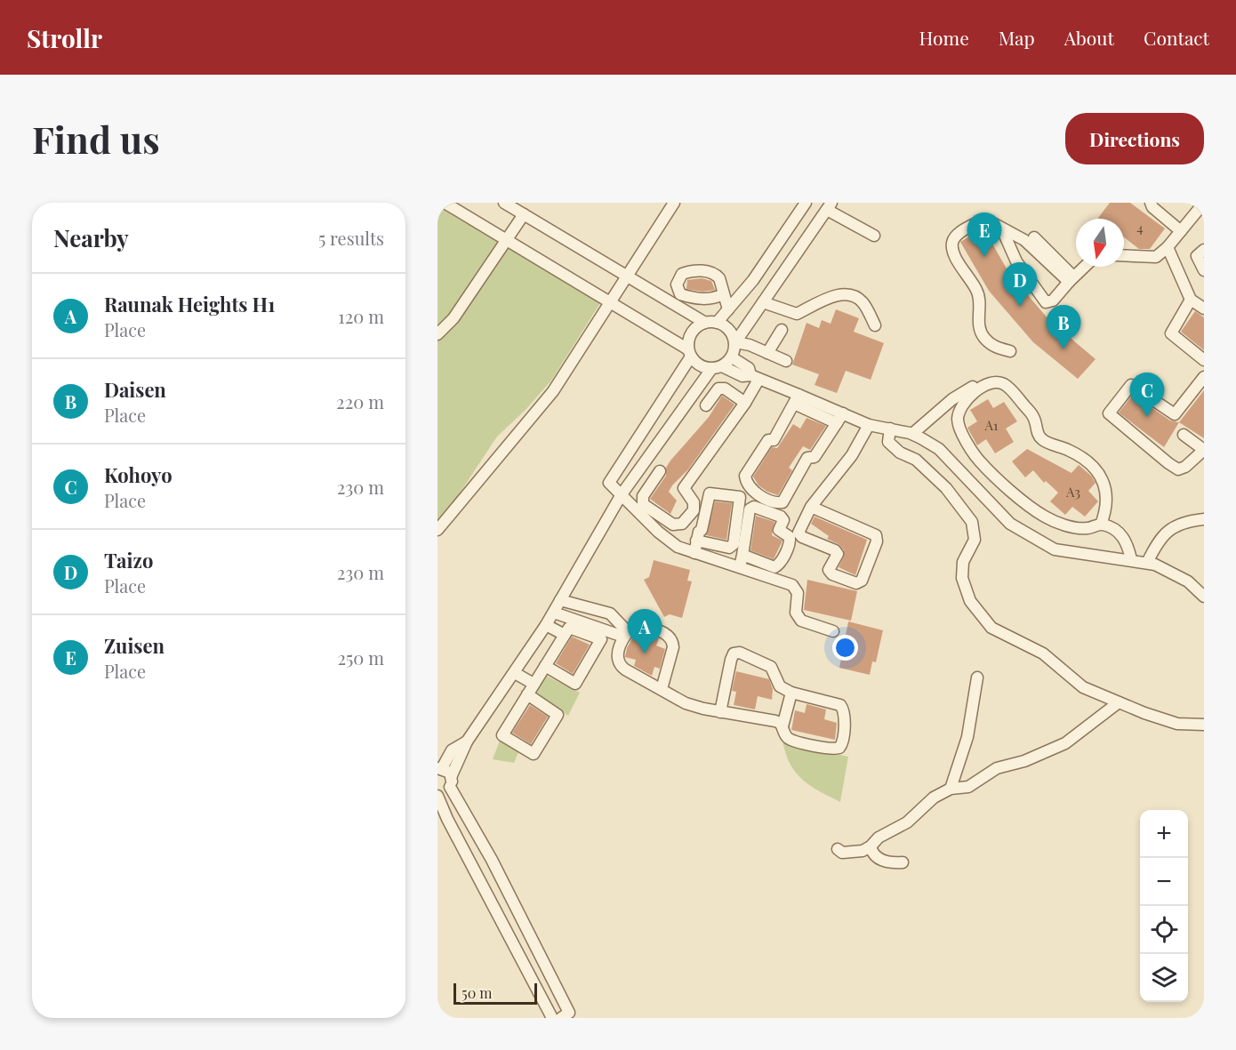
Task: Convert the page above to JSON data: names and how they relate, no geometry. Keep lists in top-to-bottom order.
{
  "house_numbers": ["4", "A1", "A3"],
  "scale_bar": "50 m",
  "north": "bottom",
  "page": {
    "header": "Strollr",
    "nav": [
      "Home",
      "Map",
      "About",
      "Contact"
    ],
    "buttons": "Directions",
    "title": "Find us",
    "heading": ["Nearby", "5 results"],
    "pins": [
      "E",
      "D",
      "B",
      "C",
      "A"
    ],
    "list": [
      {
        "mark": "A",
        "name": "Raunak Heights H1",
        "note": "Place",
        "value": "120 m"
      },
      {
        "mark": "B",
        "name": "Daisen",
        "note": "Place",
        "value": "220 m"
      },
      {
        "mark": "C",
        "name": "Kohoyo",
        "note": "Place",
        "value": "230 m"
      },
      {
        "mark": "D",
        "name": "Taizo",
        "note": "Place",
        "value": "230 m"
      },
      {
        "mark": "E",
        "name": "Zuisen",
        "note": "Place",
        "value": "250 m"
      }
    ],
    "map_buttons": ["+", "−"],
    "scale": "50 m"
  }
}
